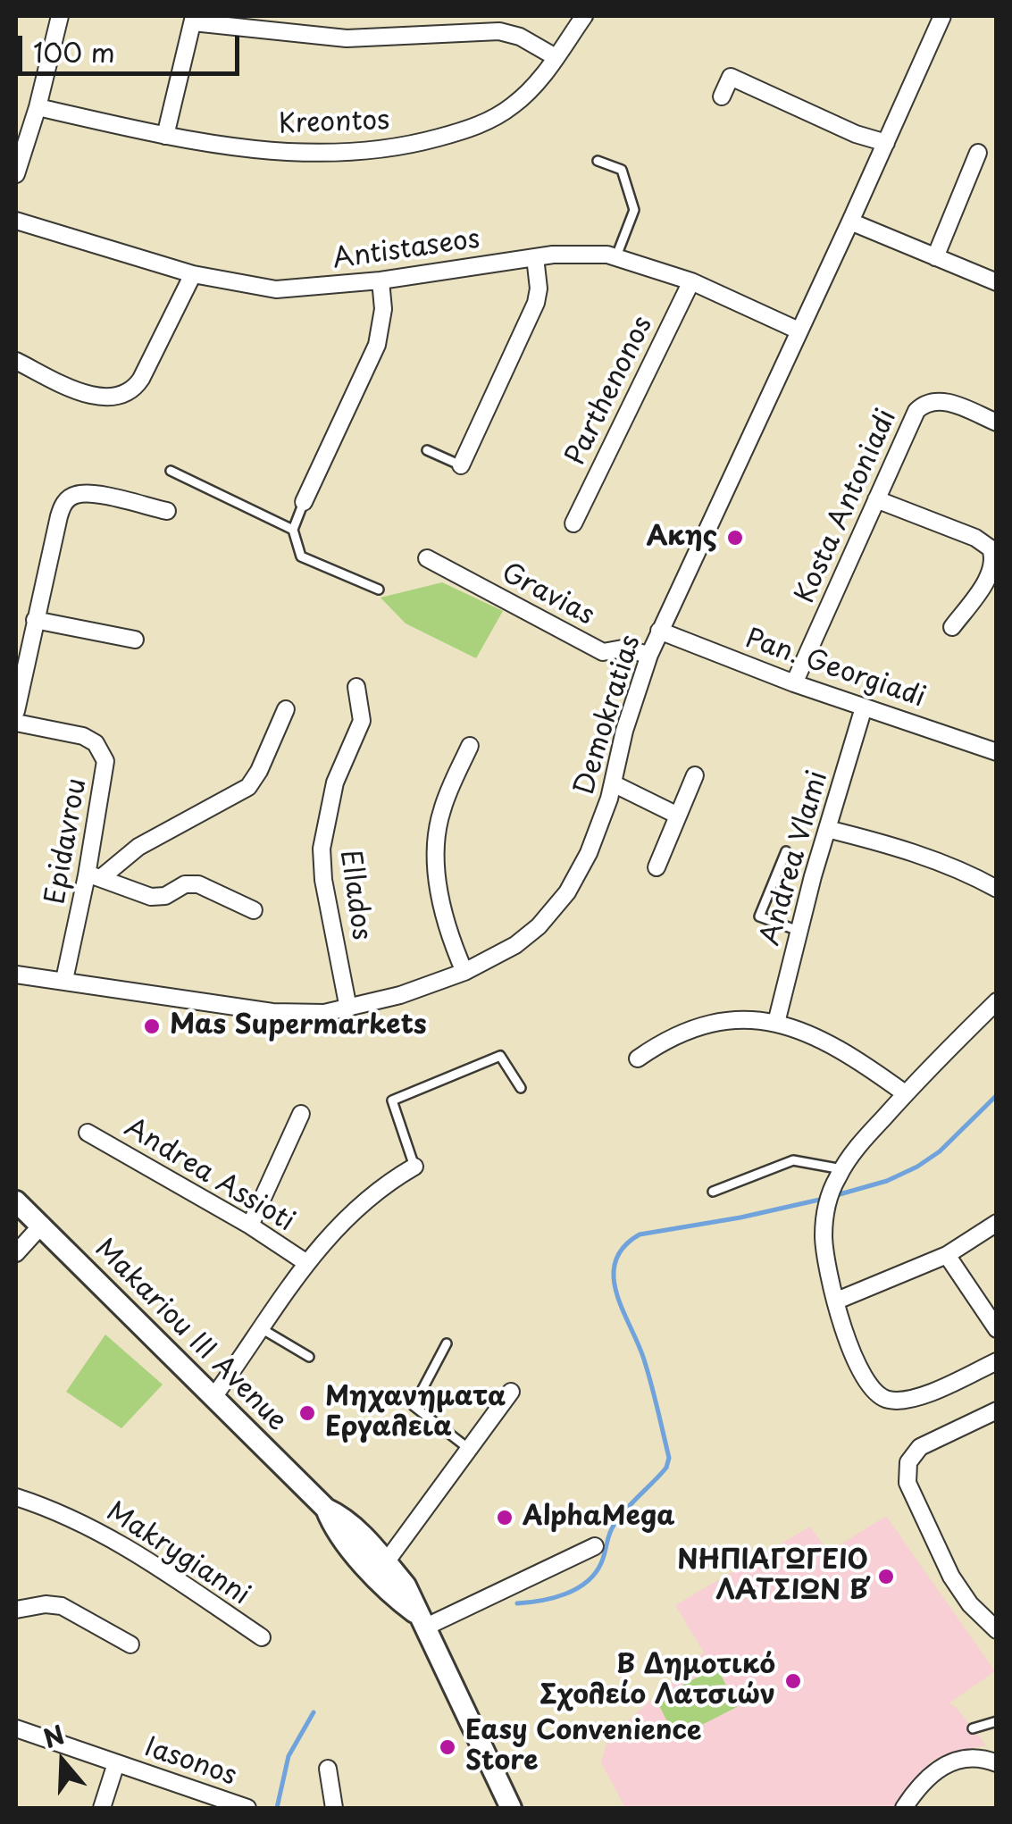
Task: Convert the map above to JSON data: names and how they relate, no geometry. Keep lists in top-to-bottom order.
{
  "streets": {
    "street": [
      "Kreontos",
      "Antistaseos",
      "Parthenonos",
      "Kosta Antoniadi",
      "Gravias",
      "Pan. Georgiadi",
      "Demokratias",
      "Epidavrou",
      "Andrea Vlami",
      "Ellados",
      "Andrea Assioti",
      "Makariou III Avenue",
      "Makrygianni",
      "Iasonos"
    ]
  },
  "crossings": [
    ["Antistaseos", "Parthenonos"],
    ["Antistaseos", "Demokratias"],
    ["Kosta Antoniadi", "Pan. Georgiadi"],
    ["Gravias", "Demokratias"],
    ["Pan. Georgiadi", "Demokratias"],
    ["Pan. Georgiadi", "Andrea Vlami"],
    ["Demokratias", "Epidavrou"],
    ["Demokratias", "Ellados"]
  ],
  "places": [
    "Ακης",
    "Mas Supermarkets",
    "Μηχανηματα Εργαλεια",
    "AlphaMega",
    "ΝΗΠΙΑΓΩΓΕΙΟ ΛΑΤΣΙΩΝ Β΄",
    "Β Δημοτικό Σχολείο Λατσιών",
    "Easy Convenience Store"
  ],
  "scale_bar": "100 m",
  "north": "top"
}
